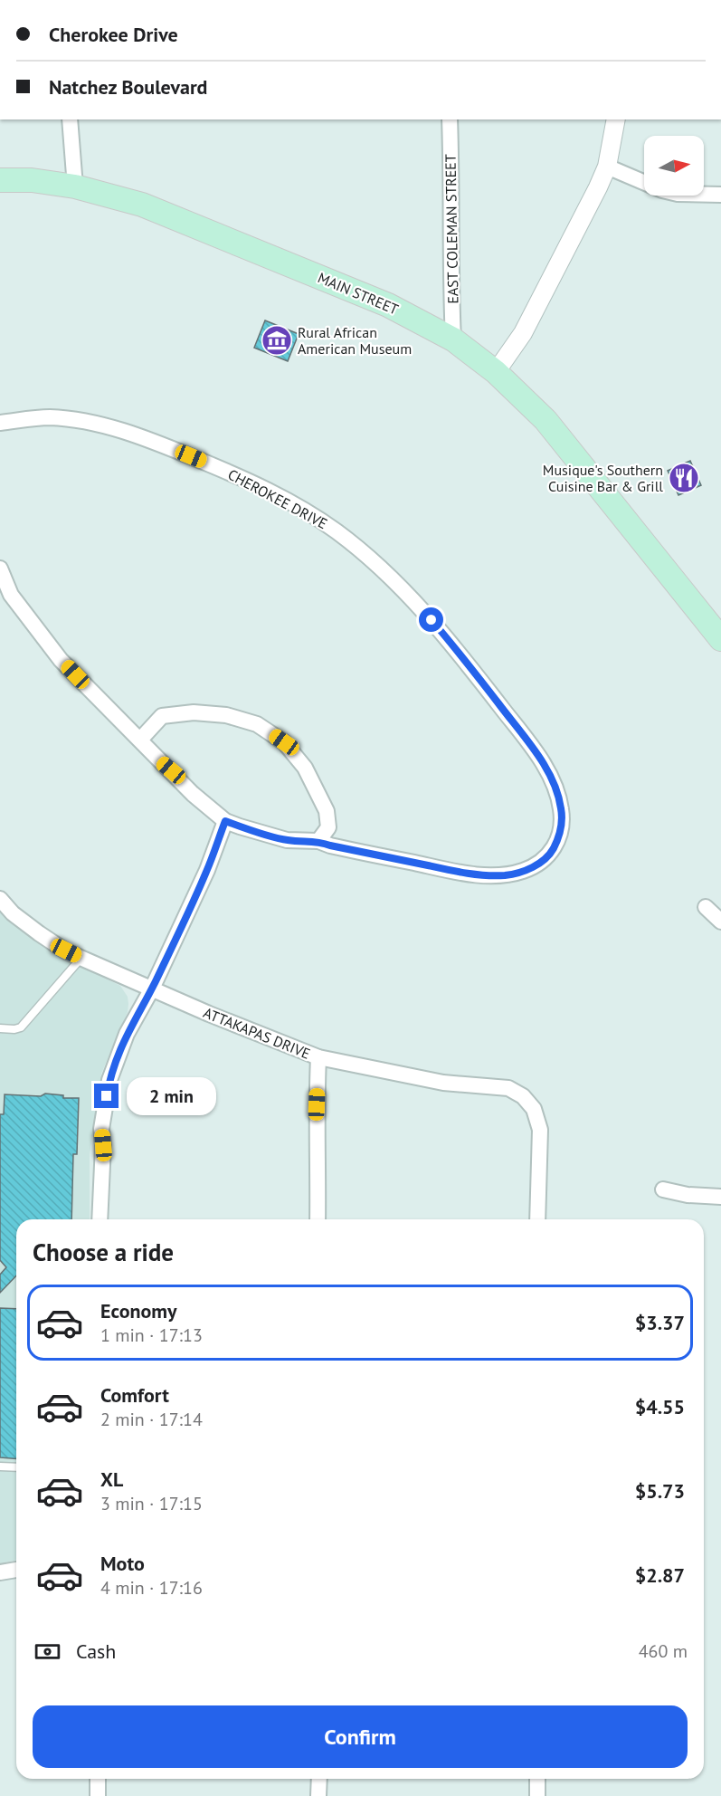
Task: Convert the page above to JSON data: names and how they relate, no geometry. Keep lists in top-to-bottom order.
{
  "streets": {
    "main road": ["MAIN STREET"],
    "street": ["EAST COLEMAN STREET", "CHEROKEE DRIVE", "ATTAKAPAS DRIVE"]
  },
  "crossings": [
    ["EAST COLEMAN STREET", "MAIN STREET"]
  ],
  "places": {
    "museum": ["Rural African American Museum"],
    "restaurant": ["Musique's Southern Cuisine Bar & Grill"]
  },
  "north": "right",
  "page": {
    "banner": ["Cherokee Drive", "Natchez Boulevard"],
    "bubble": "2 min",
    "heading": "Choose a ride",
    "list": [
      {
        "name": "Economy",
        "note": "1 min · 17:13",
        "value": "$3.37"
      },
      {
        "name": "Comfort",
        "note": "2 min · 17:14",
        "value": "$4.55"
      },
      {
        "name": "XL",
        "note": "3 min · 17:15",
        "value": "$5.73"
      },
      {
        "name": "Moto",
        "note": "4 min · 17:16",
        "value": "$2.87"
      }
    ],
    "pay": ["Cash", "460 m"],
    "buttons": "Confirm"
  }
}
